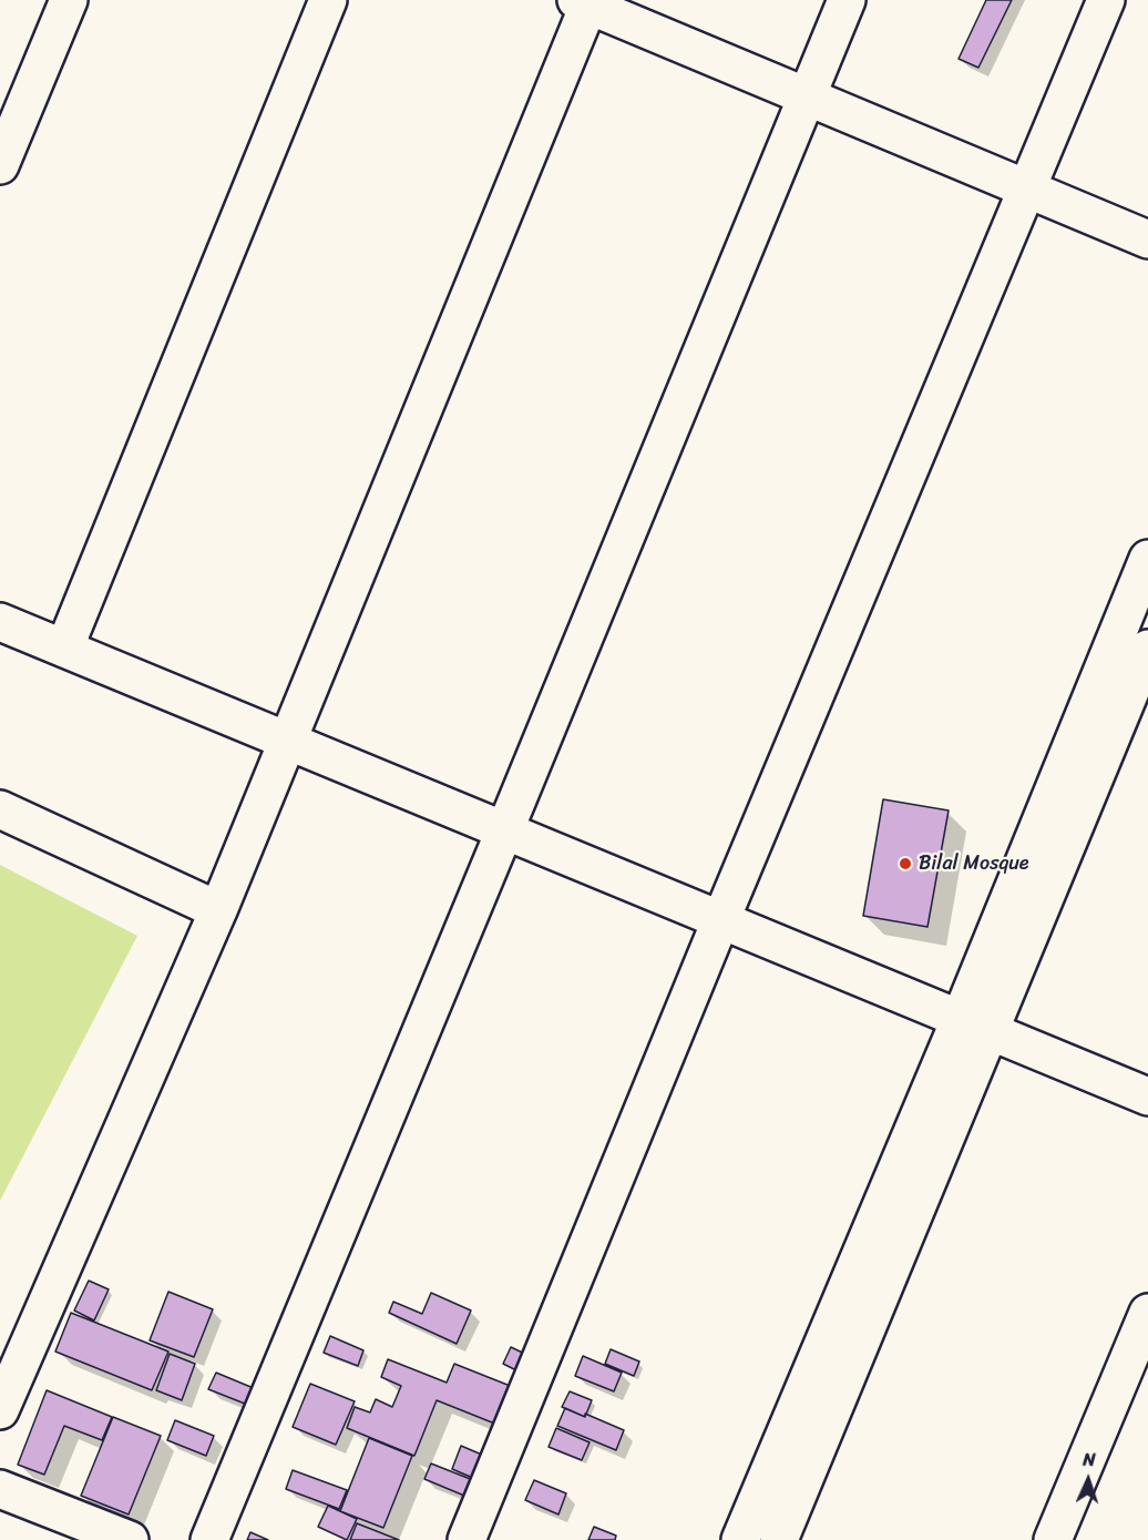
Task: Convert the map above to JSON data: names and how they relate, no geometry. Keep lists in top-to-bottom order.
{
  "places": ["Bilal Mosque"],
  "north": "top"
}
